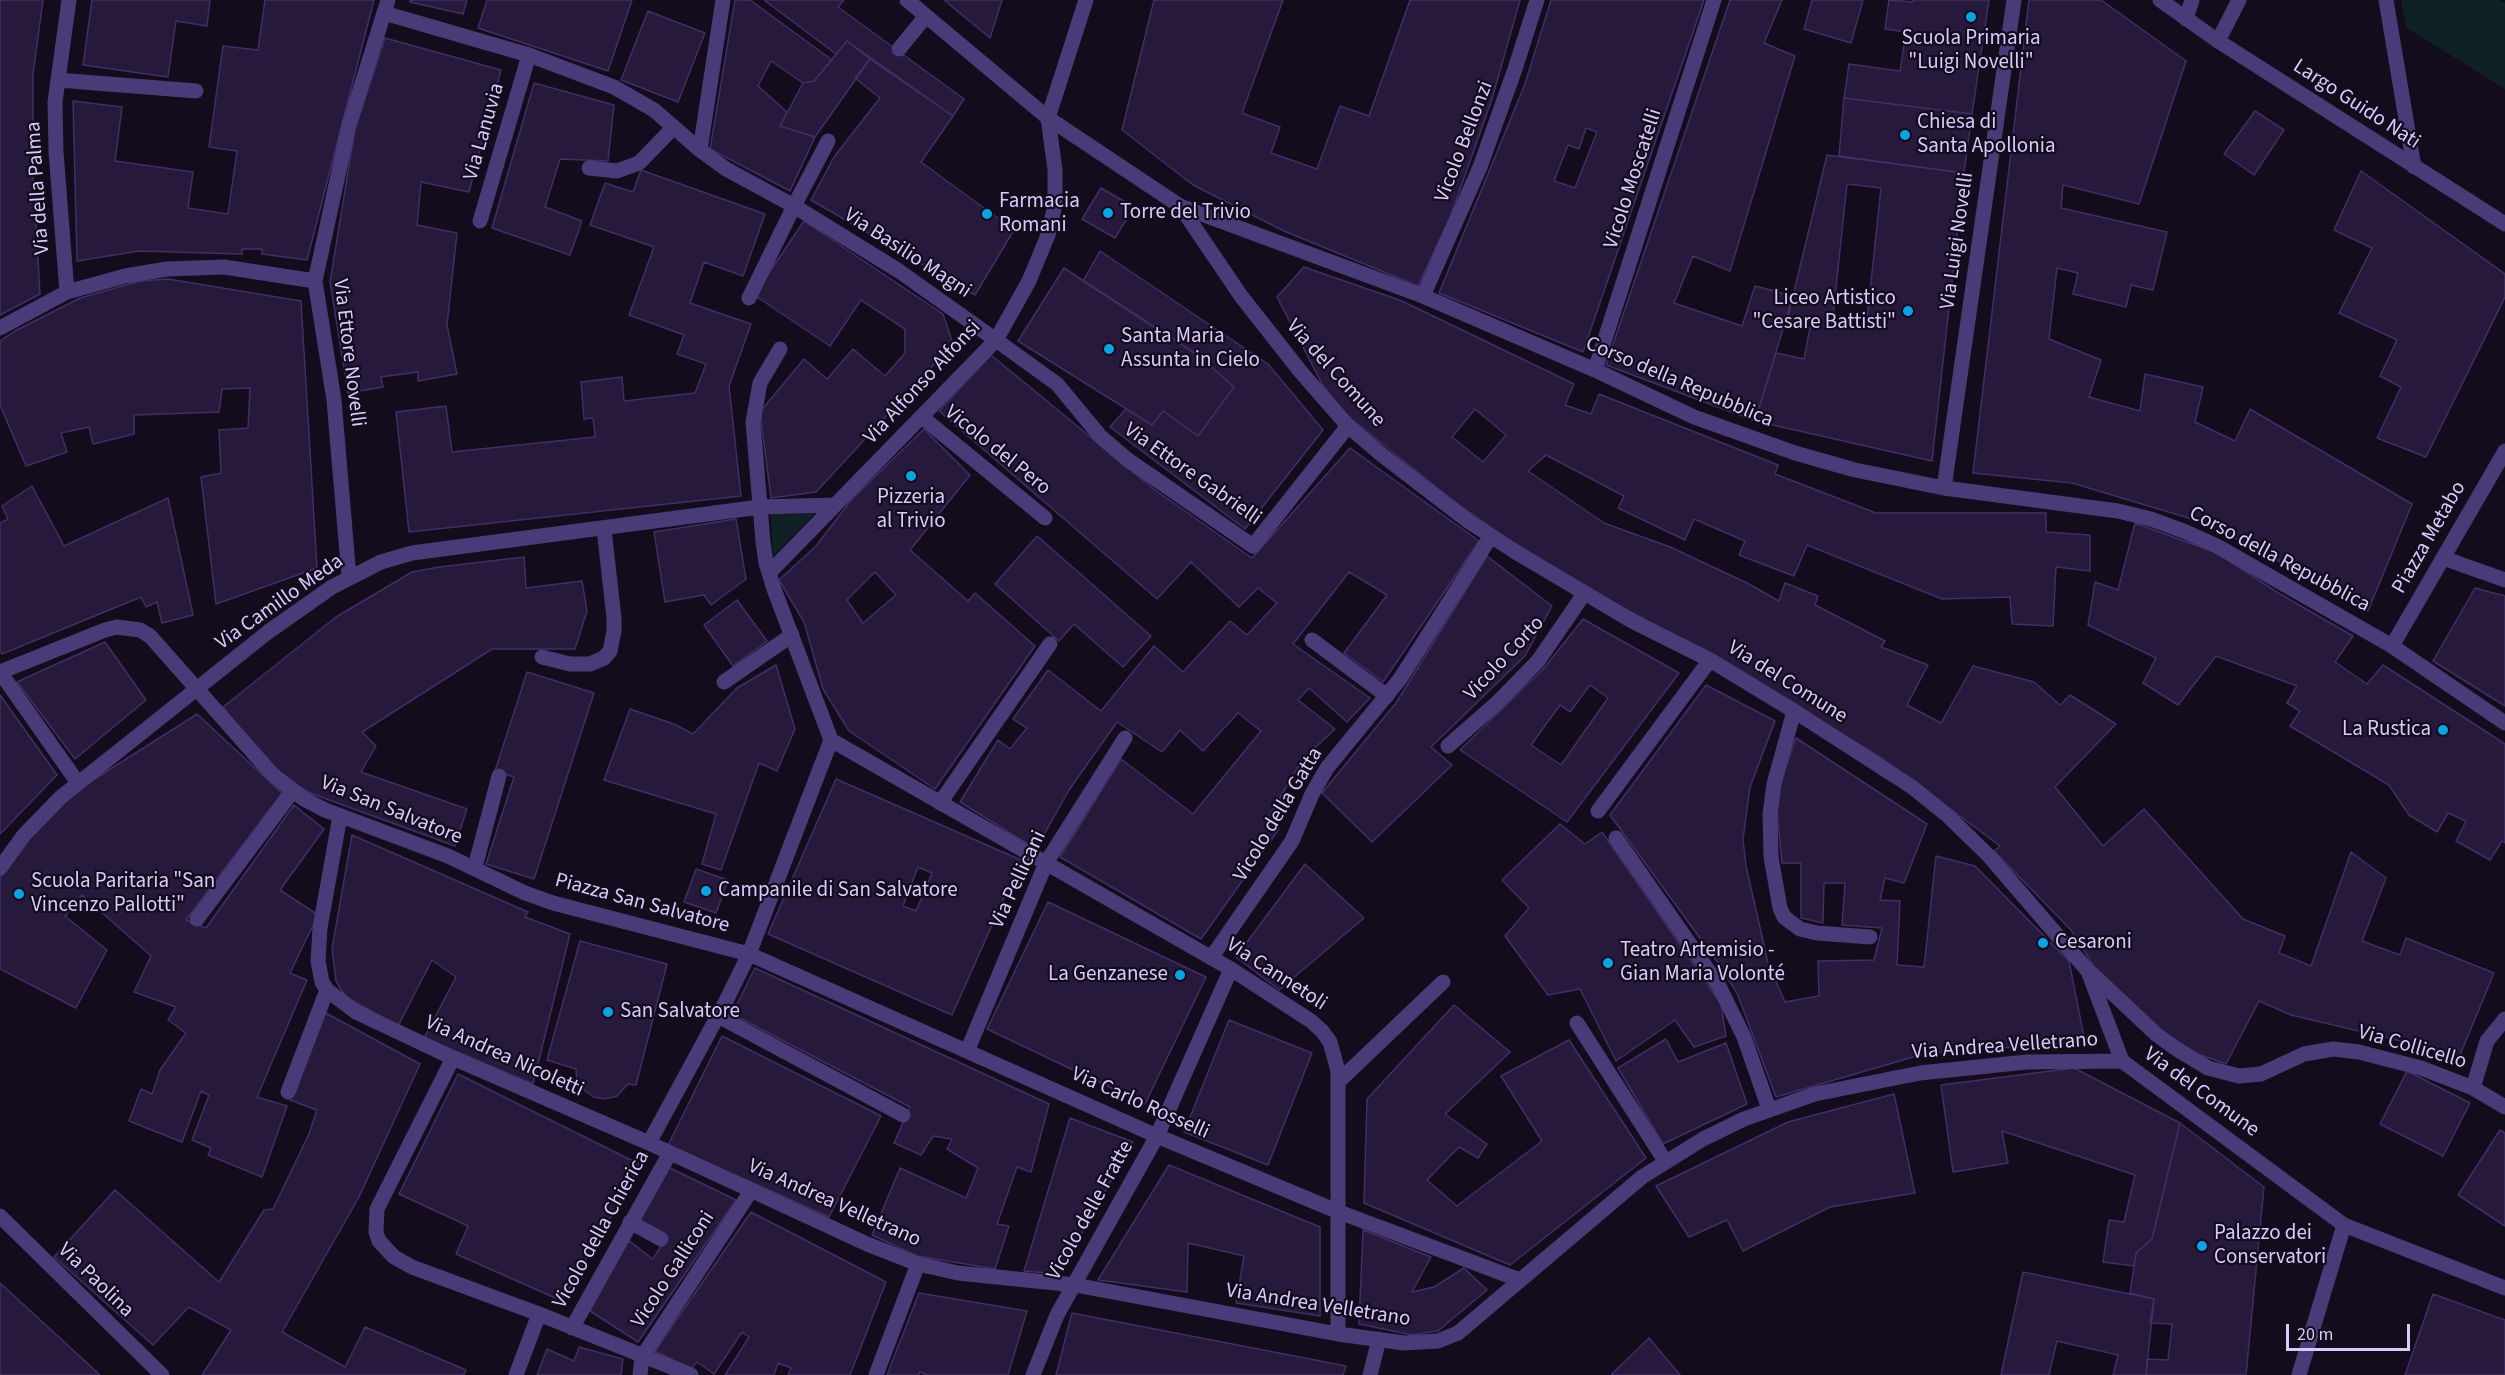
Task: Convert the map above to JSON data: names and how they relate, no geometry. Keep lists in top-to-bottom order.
{
  "streets": {
    "street": [
      "Largo Guido Nati",
      "Via Lanuvia",
      "Vicolo Bellonzi",
      "Vicolo Moscatelli",
      "Via della Palma",
      "Via Luigi Novelli",
      "Via Basilio Magni",
      "Via Ettore Novelli",
      "Via del Comune",
      "Via Alfonso Alfonsi",
      "Corso della Repubblica",
      "Vicolo del Pero",
      "Via Ettore Gabrielli",
      "Piazza Metabo",
      "Via Camillo Meda",
      "Vicolo Corto",
      "Via San Salvatore",
      "Vicolo della Gatta",
      "Via Pellicani",
      "Piazza San Salvatore",
      "Via Cannetoli",
      "Via Andrea Velletrano",
      "Via Collicello",
      "Via Andrea Nicoletti",
      "Via Carlo Rosselli",
      "Vicolo delle Fratte",
      "Vicolo della Chierica",
      "Vicolo Galliconi",
      "Via Paolina"
    ]
  },
  "crossings": [
    ["Via Lanuvia", "Via Basilio Magni"],
    ["Vicolo Bellonzi", "Corso della Repubblica"],
    ["Vicolo Moscatelli", "Corso della Repubblica"],
    ["Via Luigi Novelli", "Corso della Repubblica"],
    ["Via Basilio Magni", "Via Alfonso Alfonsi"],
    ["Via Basilio Magni", "Via Ettore Gabrielli"],
    ["Via Ettore Novelli", "Via Camillo Meda"],
    ["Via del Comune", "Corso della Repubblica"],
    ["Via del Comune", "Via Ettore Gabrielli"],
    ["Via del Comune", "Vicolo Corto"],
    ["Via del Comune", "Vicolo della Gatta"],
    ["Via del Comune", "Via Andrea Velletrano"],
    ["Via del Comune", "Via Collicello"],
    ["Via Alfonso Alfonsi", "Corso della Repubblica"],
    ["Via Alfonso Alfonsi", "Vicolo del Pero"],
    ["Via Alfonso Alfonsi", "Via Ettore Gabrielli"],
    ["Via Alfonso Alfonsi", "Via Camillo Meda"],
    ["Corso della Repubblica", "Piazza Metabo"],
    ["Via Camillo Meda", "Via San Salvatore"],
    ["Via San Salvatore", "Piazza San Salvatore"],
    ["Vicolo della Gatta", "Via Cannetoli"],
    ["Via Pellicani", "Via Cannetoli"],
    ["Via Pellicani", "Via Carlo Rosselli"],
    ["Piazza San Salvatore", "Via Carlo Rosselli"],
    ["Via Cannetoli", "Via Andrea Velletrano"],
    ["Via Cannetoli", "Via Carlo Rosselli"],
    ["Via Cannetoli", "Vicolo delle Fratte"],
    ["Via Andrea Velletrano", "Via Andrea Nicoletti"],
    ["Via Andrea Velletrano", "Via Carlo Rosselli"],
    ["Via Andrea Velletrano", "Vicolo delle Fratte"],
    ["Via Andrea Velletrano", "Vicolo della Chierica"],
    ["Via Andrea Velletrano", "Vicolo Galliconi"],
    ["Via Andrea Nicoletti", "Vicolo della Chierica"],
    ["Via Carlo Rosselli", "Vicolo delle Fratte"]
  ],
  "places": [
    "Scuola Primaria \"Luigi Novelli\"",
    "Chiesa di Santa Apollonia",
    "Torre del Trivio",
    "Farmacia Romani",
    "Liceo Artistico \"Cesare Battisti\"",
    "Santa Maria Assunta in Cielo",
    "Pizzeria al Trivio",
    "La Rustica",
    "Campanile di San Salvatore",
    "Scuola Paritaria \"San Vincenzo Pallotti\"",
    "Cesaroni",
    "Teatro Artemisio - Gian Maria Volonté",
    "La Genzanese",
    "San Salvatore",
    "Palazzo dei Conservatori"
  ],
  "scale_bar": "20 m"
}
